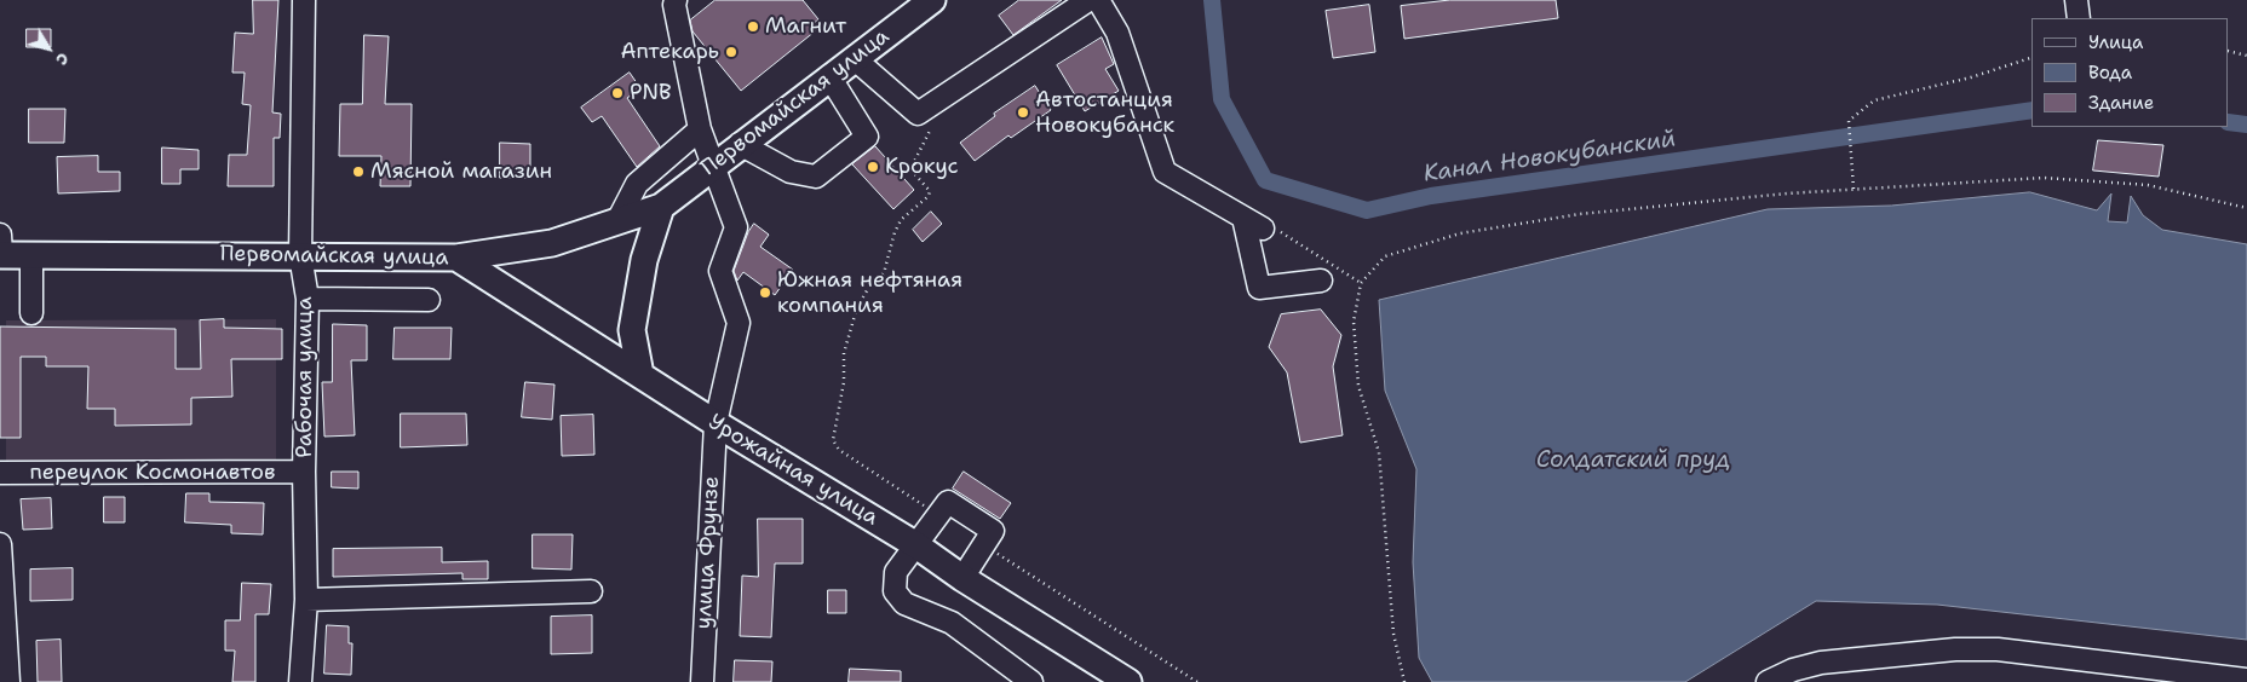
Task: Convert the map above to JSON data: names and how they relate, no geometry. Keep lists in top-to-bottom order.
{
  "streets": {
    "main road": ["Первомайская улица", "Урожайная улица"],
    "street": ["Рабочая улица", "переулок Космонавтов", "улица Фрунзе"]
  },
  "crossings": [
    ["Первомайская улица", "Рабочая улица"],
    ["Первомайская улица", "Урожайная улица"],
    ["Первомайская улица", "улица Фрунзе"],
    ["Рабочая улица", "переулок Космонавтов"],
    ["Урожайная улица", "улица Фрунзе"]
  ],
  "water": ["Канал Новокубанский", "Солдатский пруд"],
  "places": [
    "Магнит",
    "Аптекарь",
    "PNB",
    "Автостанция Новокубанск",
    "Крокус",
    "Мясной магазин",
    "Южная нефтяная компания"
  ],
  "legend": ["Улица", "Вода", "Здание"],
  "north": "bottom right"
}
